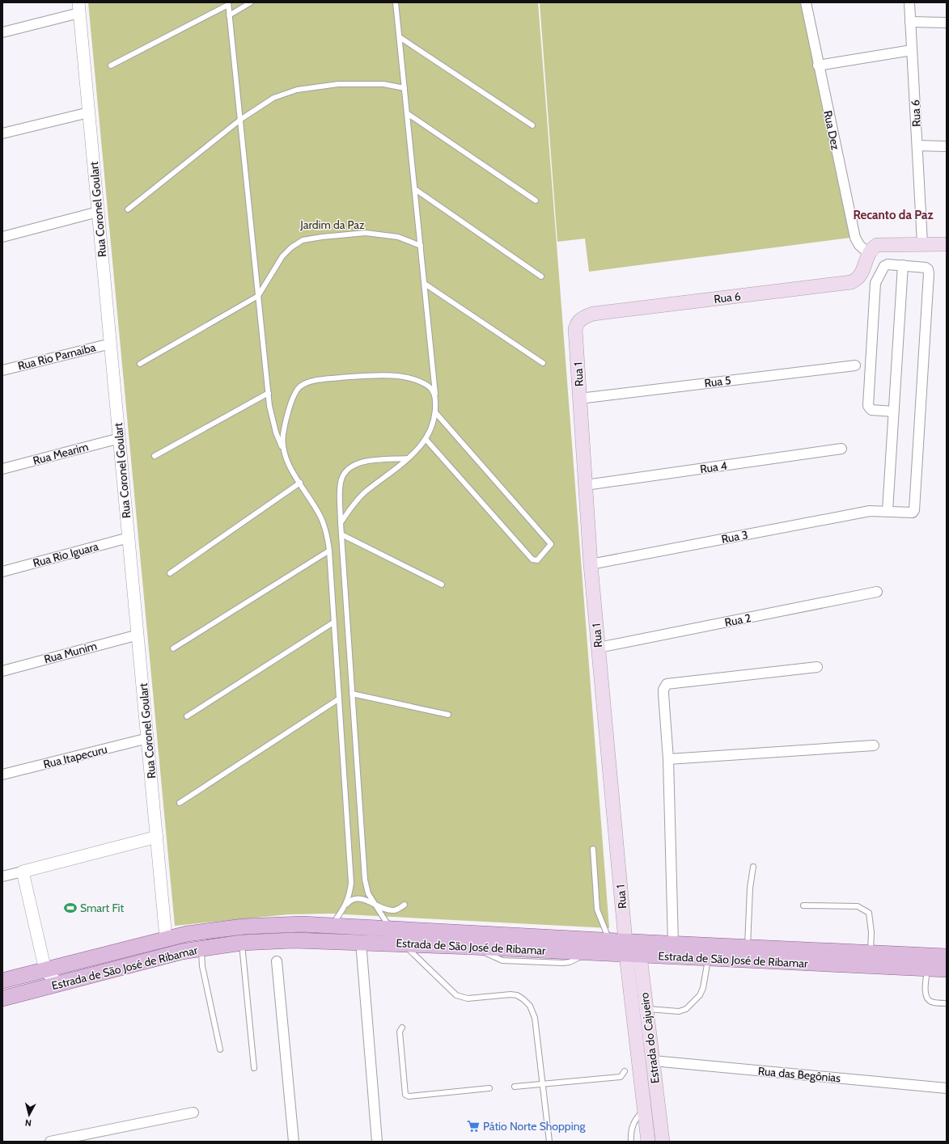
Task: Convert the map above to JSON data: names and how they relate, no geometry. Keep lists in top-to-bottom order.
{
  "streets": {
    "main road": [
      "Rua 6",
      "Rua 1",
      "Estrada de São José de Ribamar",
      "Estrada do Cajueiro"
    ],
    "street": [
      "Rua Dez",
      "Rua Coronel Goulart",
      "Rua Rio Parnaiba",
      "Rua 5",
      "Rua Mearim",
      "Rua 4",
      "Rua 3",
      "Rua Rio Iguara",
      "Rua 2",
      "Rua Munim",
      "Rua Itapecuru",
      "Rua das Begônias"
    ]
  },
  "crossings": [
    ["Rua 6", "Rua Dez"],
    ["Rua 6", "Rua 1"],
    ["Rua Coronel Goulart", "Rua Rio Parnaiba"],
    ["Rua Coronel Goulart", "Rua Mearim"],
    ["Rua Coronel Goulart", "Rua Rio Iguara"],
    ["Rua Coronel Goulart", "Rua Munim"],
    ["Rua Coronel Goulart", "Rua Itapecuru"],
    ["Rua Coronel Goulart", "Estrada de São José de Ribamar"],
    ["Rua 1", "Rua 5"],
    ["Rua 1", "Rua 4"],
    ["Rua 1", "Rua 3"],
    ["Rua 1", "Rua 2"],
    ["Rua 1", "Estrada de São José de Ribamar"],
    ["Rua 1", "Estrada do Cajueiro"],
    ["Estrada de São José de Ribamar", "Estrada do Cajueiro"],
    ["Estrada do Cajueiro", "Rua das Begônias"]
  ],
  "districts": ["Recanto da Paz"],
  "parks": ["Jardim da Paz"],
  "places": {
    "sports": ["Smart Fit"],
    "supermarket": ["Pátio Norte Shopping"]
  },
  "north": "bottom"
}
